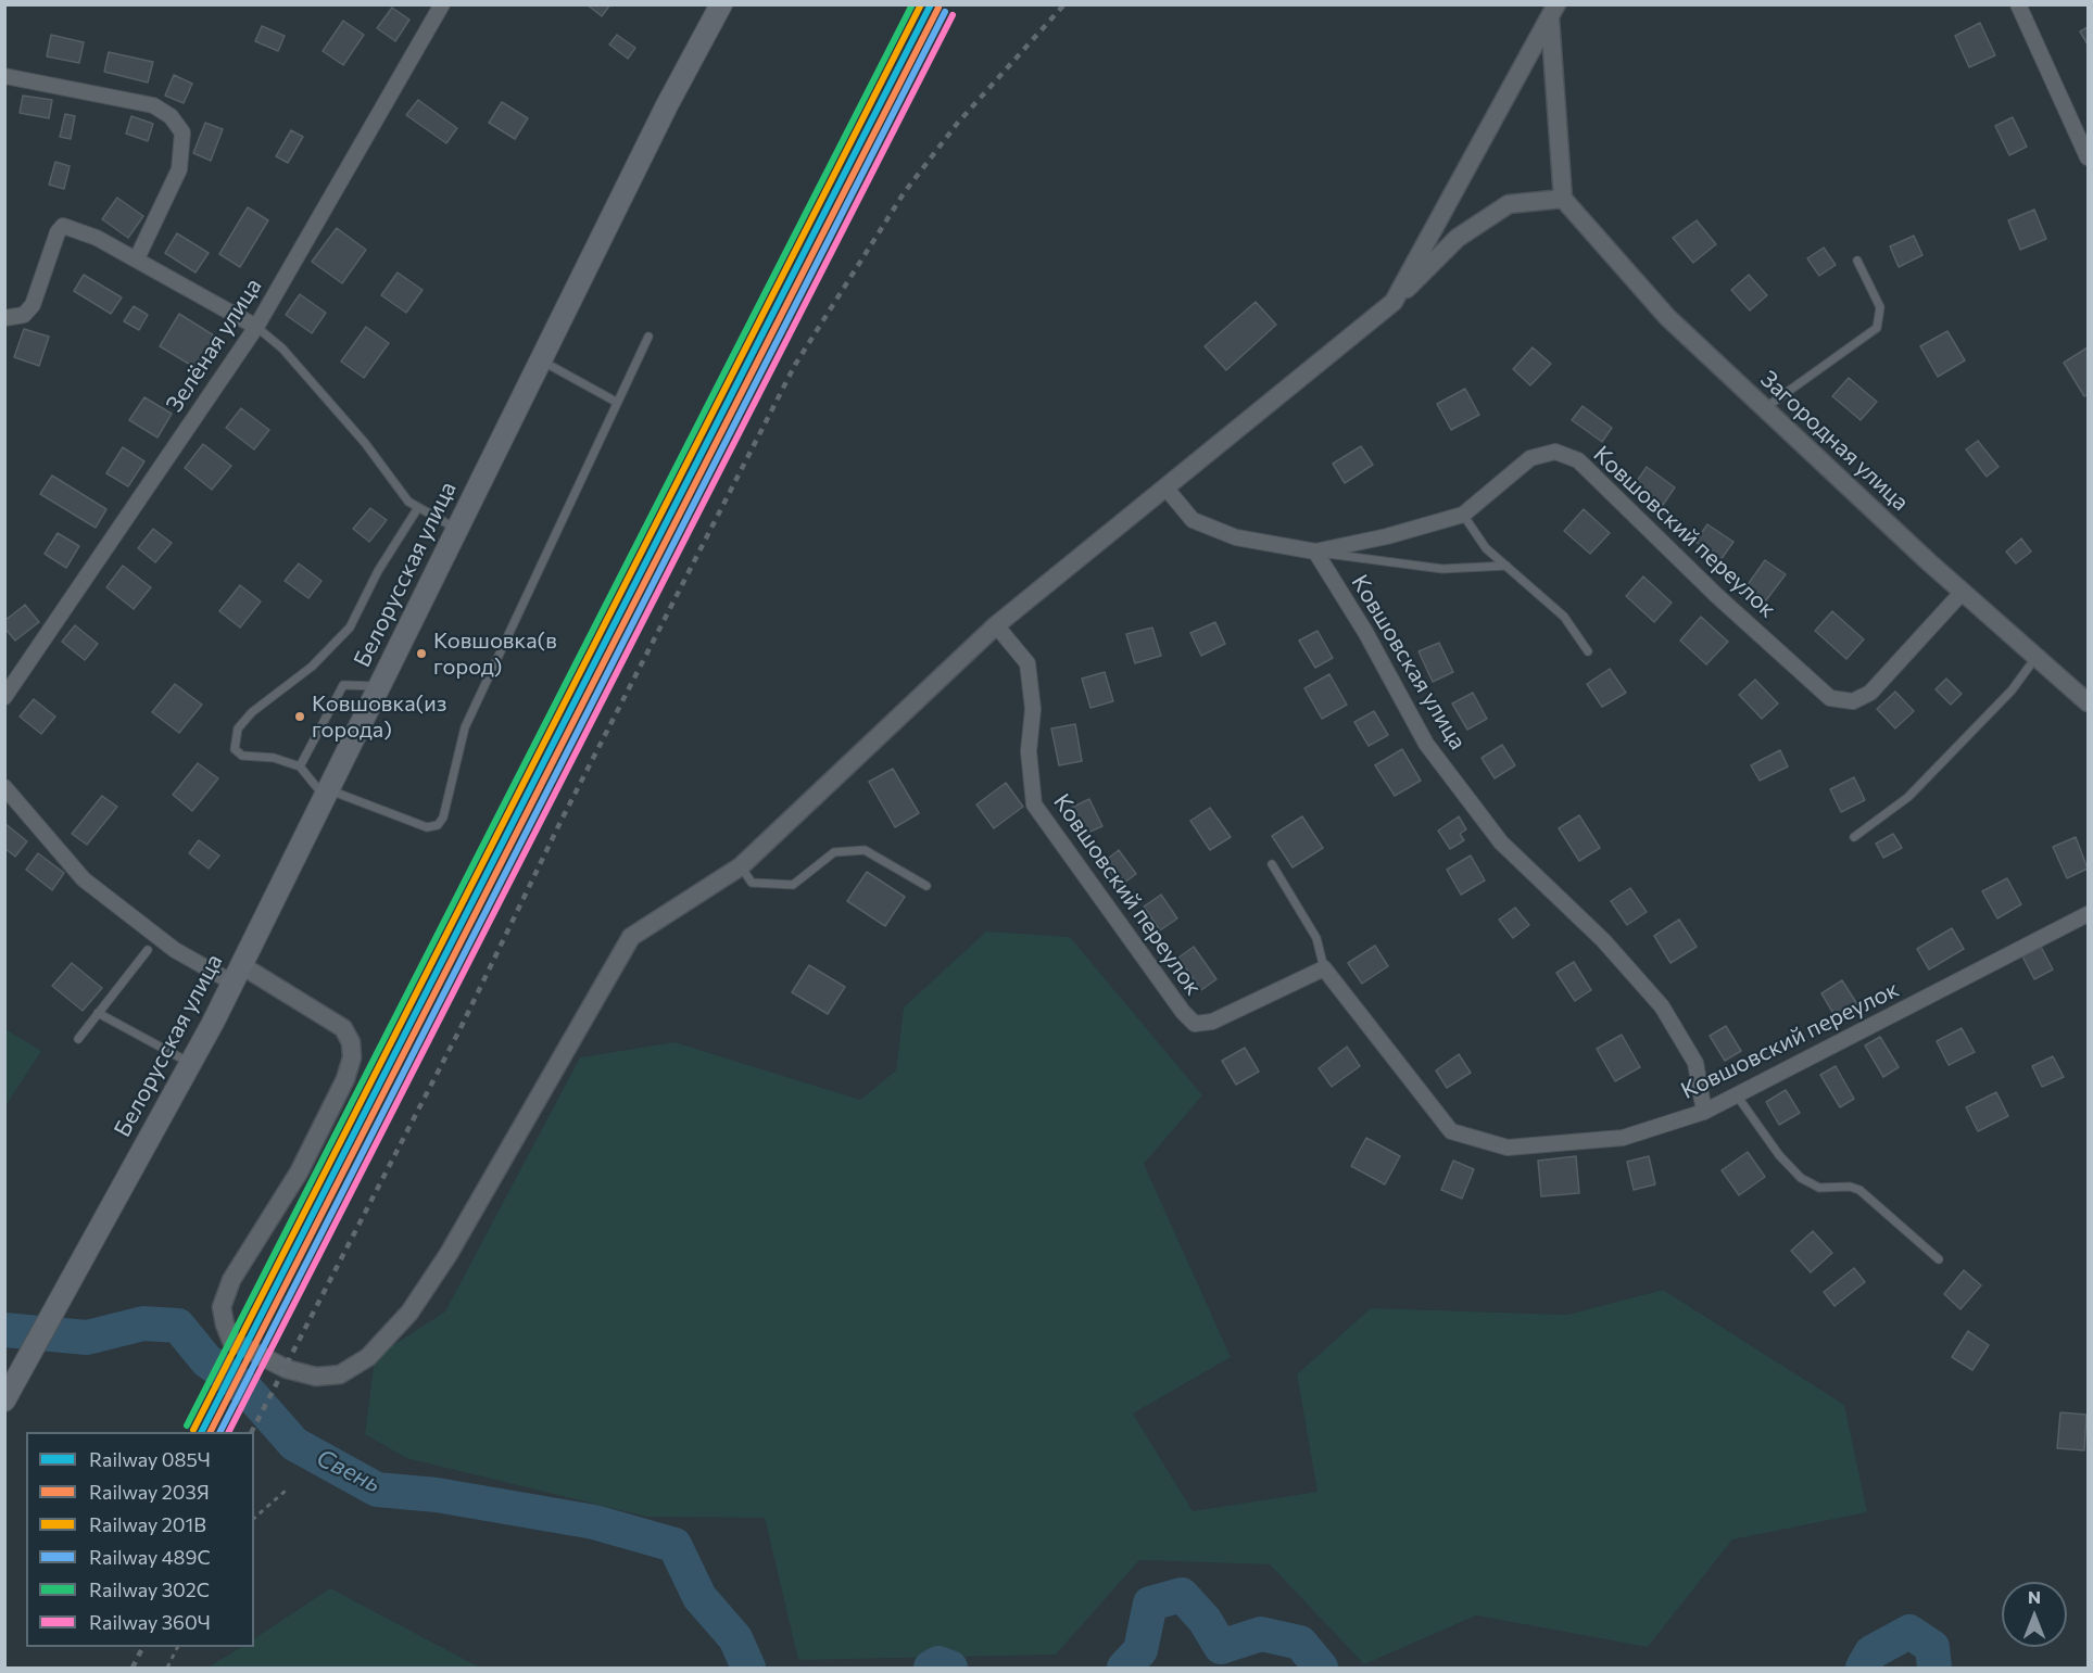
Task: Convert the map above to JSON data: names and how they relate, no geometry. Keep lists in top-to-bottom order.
{
  "streets": {
    "main road": ["Белорусская улица"],
    "street": [
      "Зелёная улица",
      "Загородная улица",
      "Ковшовский переулок",
      "Ковшовская улица"
    ]
  },
  "crossings": [
    ["Загородная улица", "Ковшовский переулок"],
    ["Ковшовский переулок", "Ковшовская улица"]
  ],
  "water": ["Свень"],
  "places": ["Ковшовка(в город)", "Ковшовка(из города)"],
  "lines": [
    "rail line 085Ч",
    "rail line 201В",
    "rail line 302С",
    "rail line 203Я",
    "rail line 489С",
    "rail line 360Ч"
  ],
  "legend": [
    "Railway 085Ч",
    "Railway 203Я",
    "Railway 201В",
    "Railway 489С",
    "Railway 302С",
    "Railway 360Ч"
  ],
  "north": "top"
}
